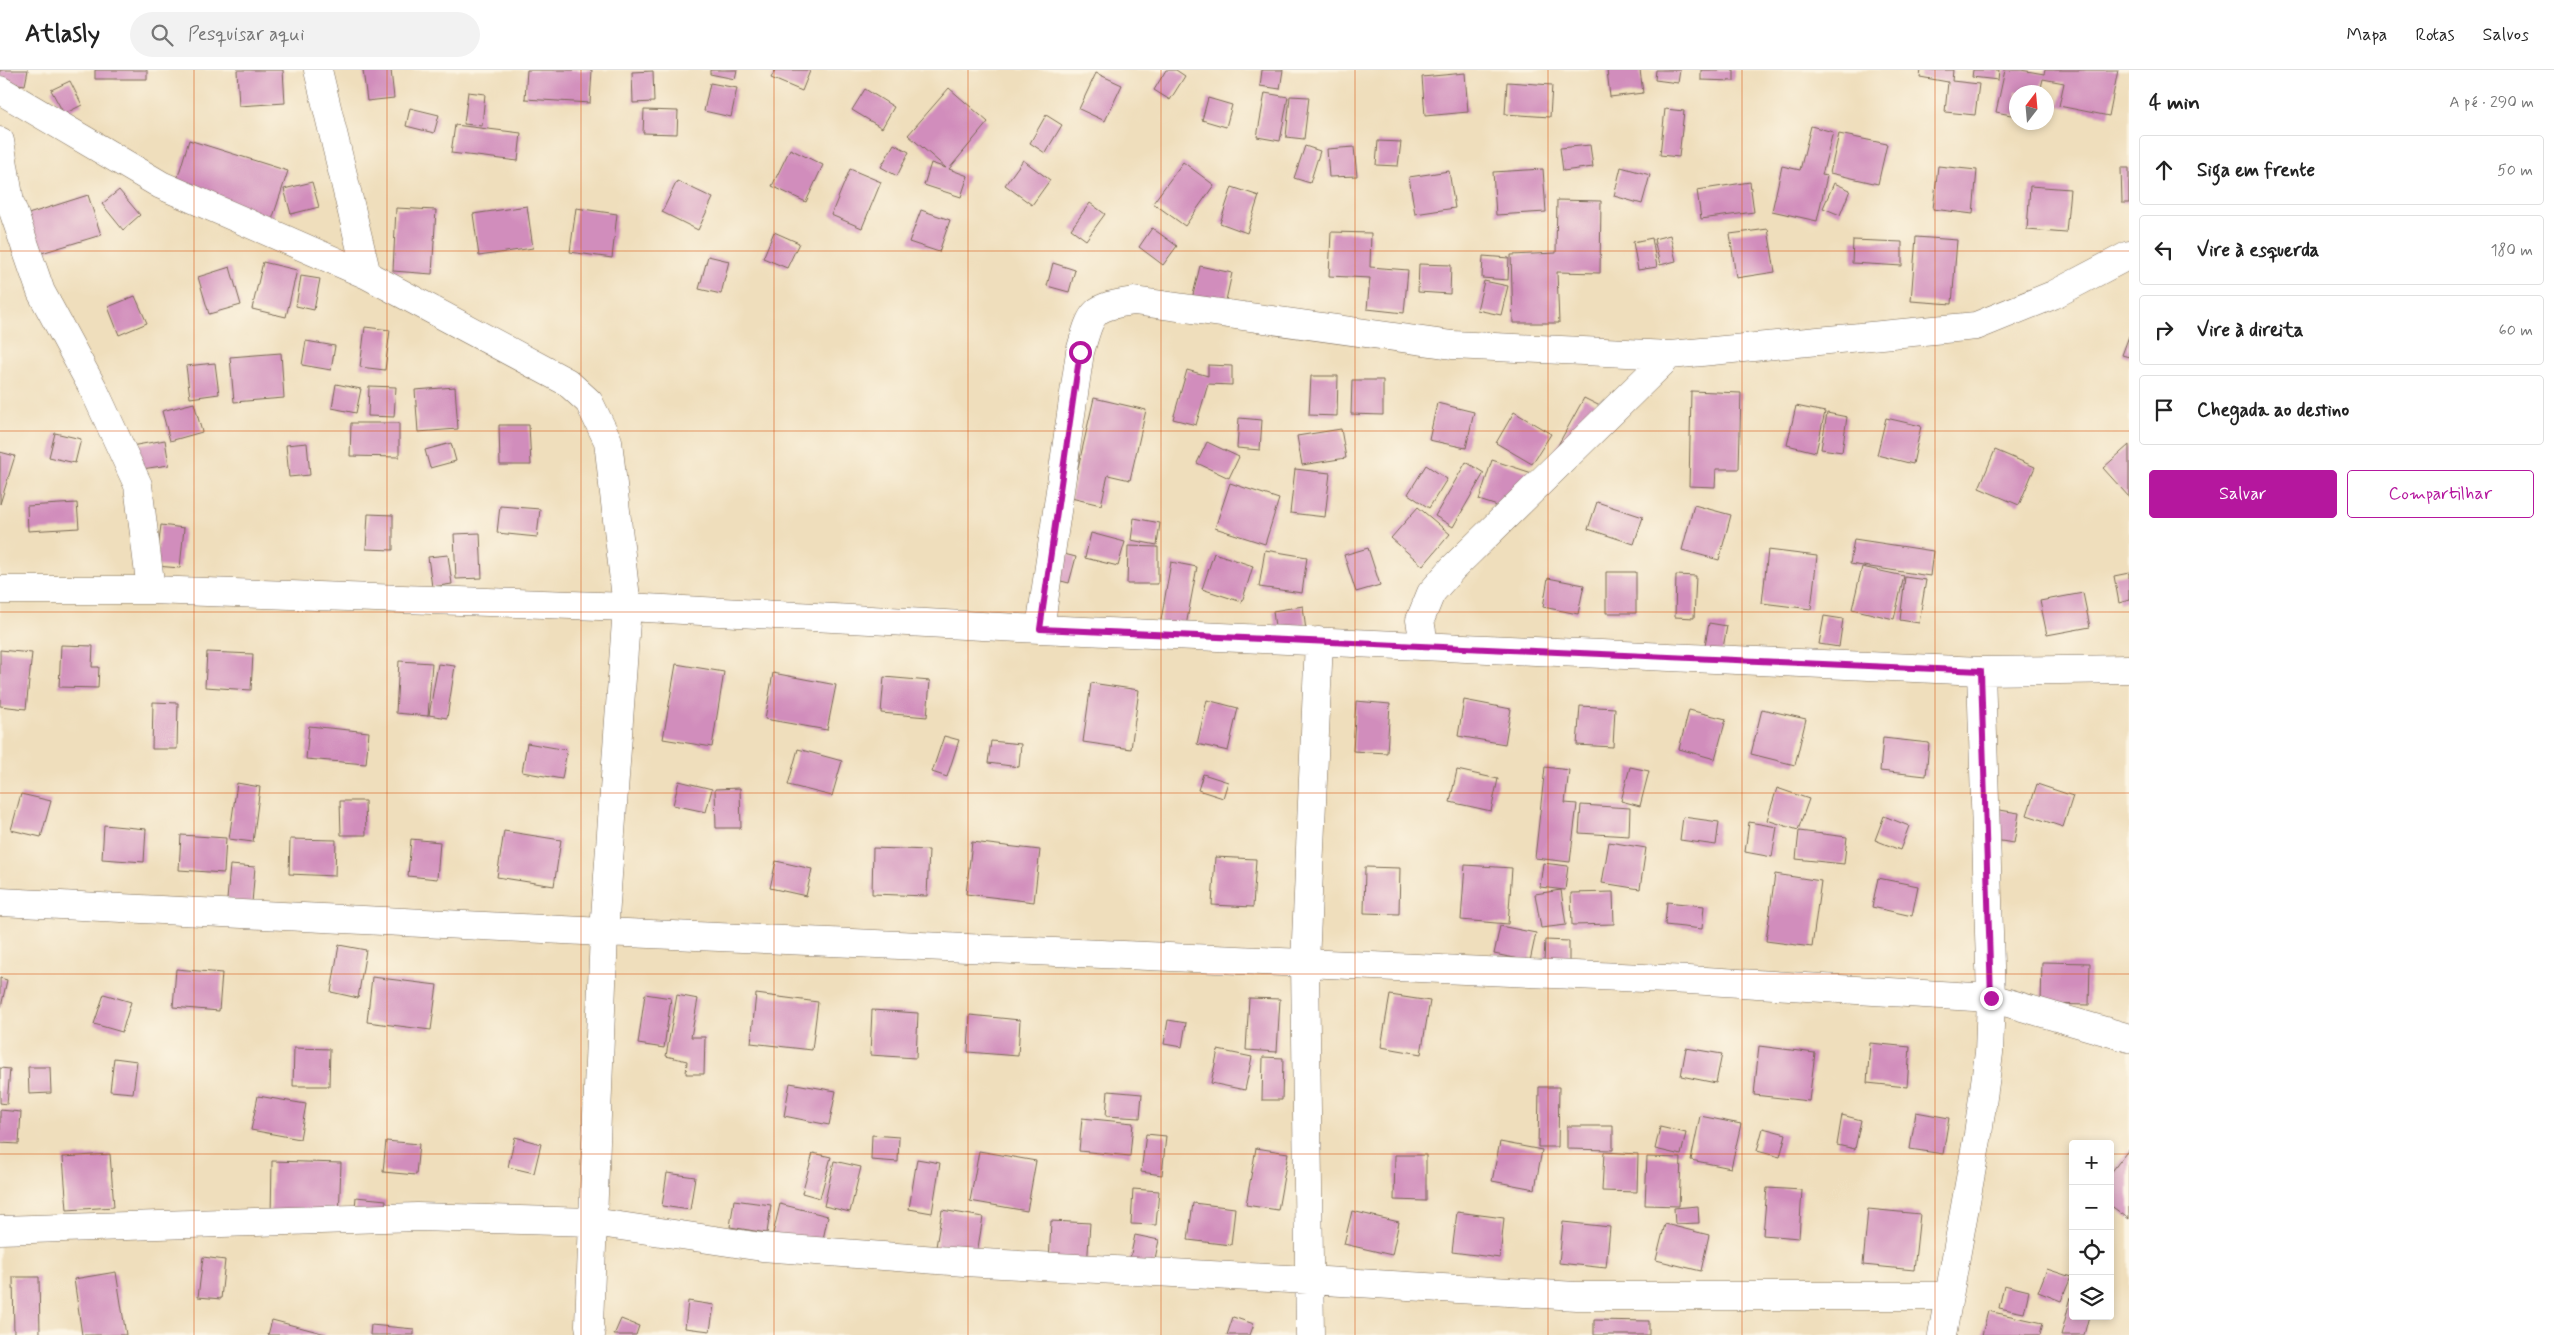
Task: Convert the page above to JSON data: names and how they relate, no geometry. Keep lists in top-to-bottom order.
{
  "north": "top",
  "page": {
    "header": "Atlasly",
    "search": "Pesquisar aqui",
    "nav": ["Mapa", "Rotas", "Salvos"],
    "heading": ["4 min", "A pé · 290 m"],
    "list": [
      ["Siga em frente", "50 m"],
      ["Vire à esquerda", "180 m"],
      ["Vire à direita", "60 m"],
      "Chegada ao destino"
    ],
    "buttons": ["Salvar", "Compartilhar"],
    "map_buttons": ["+", "−"]
  }
}
